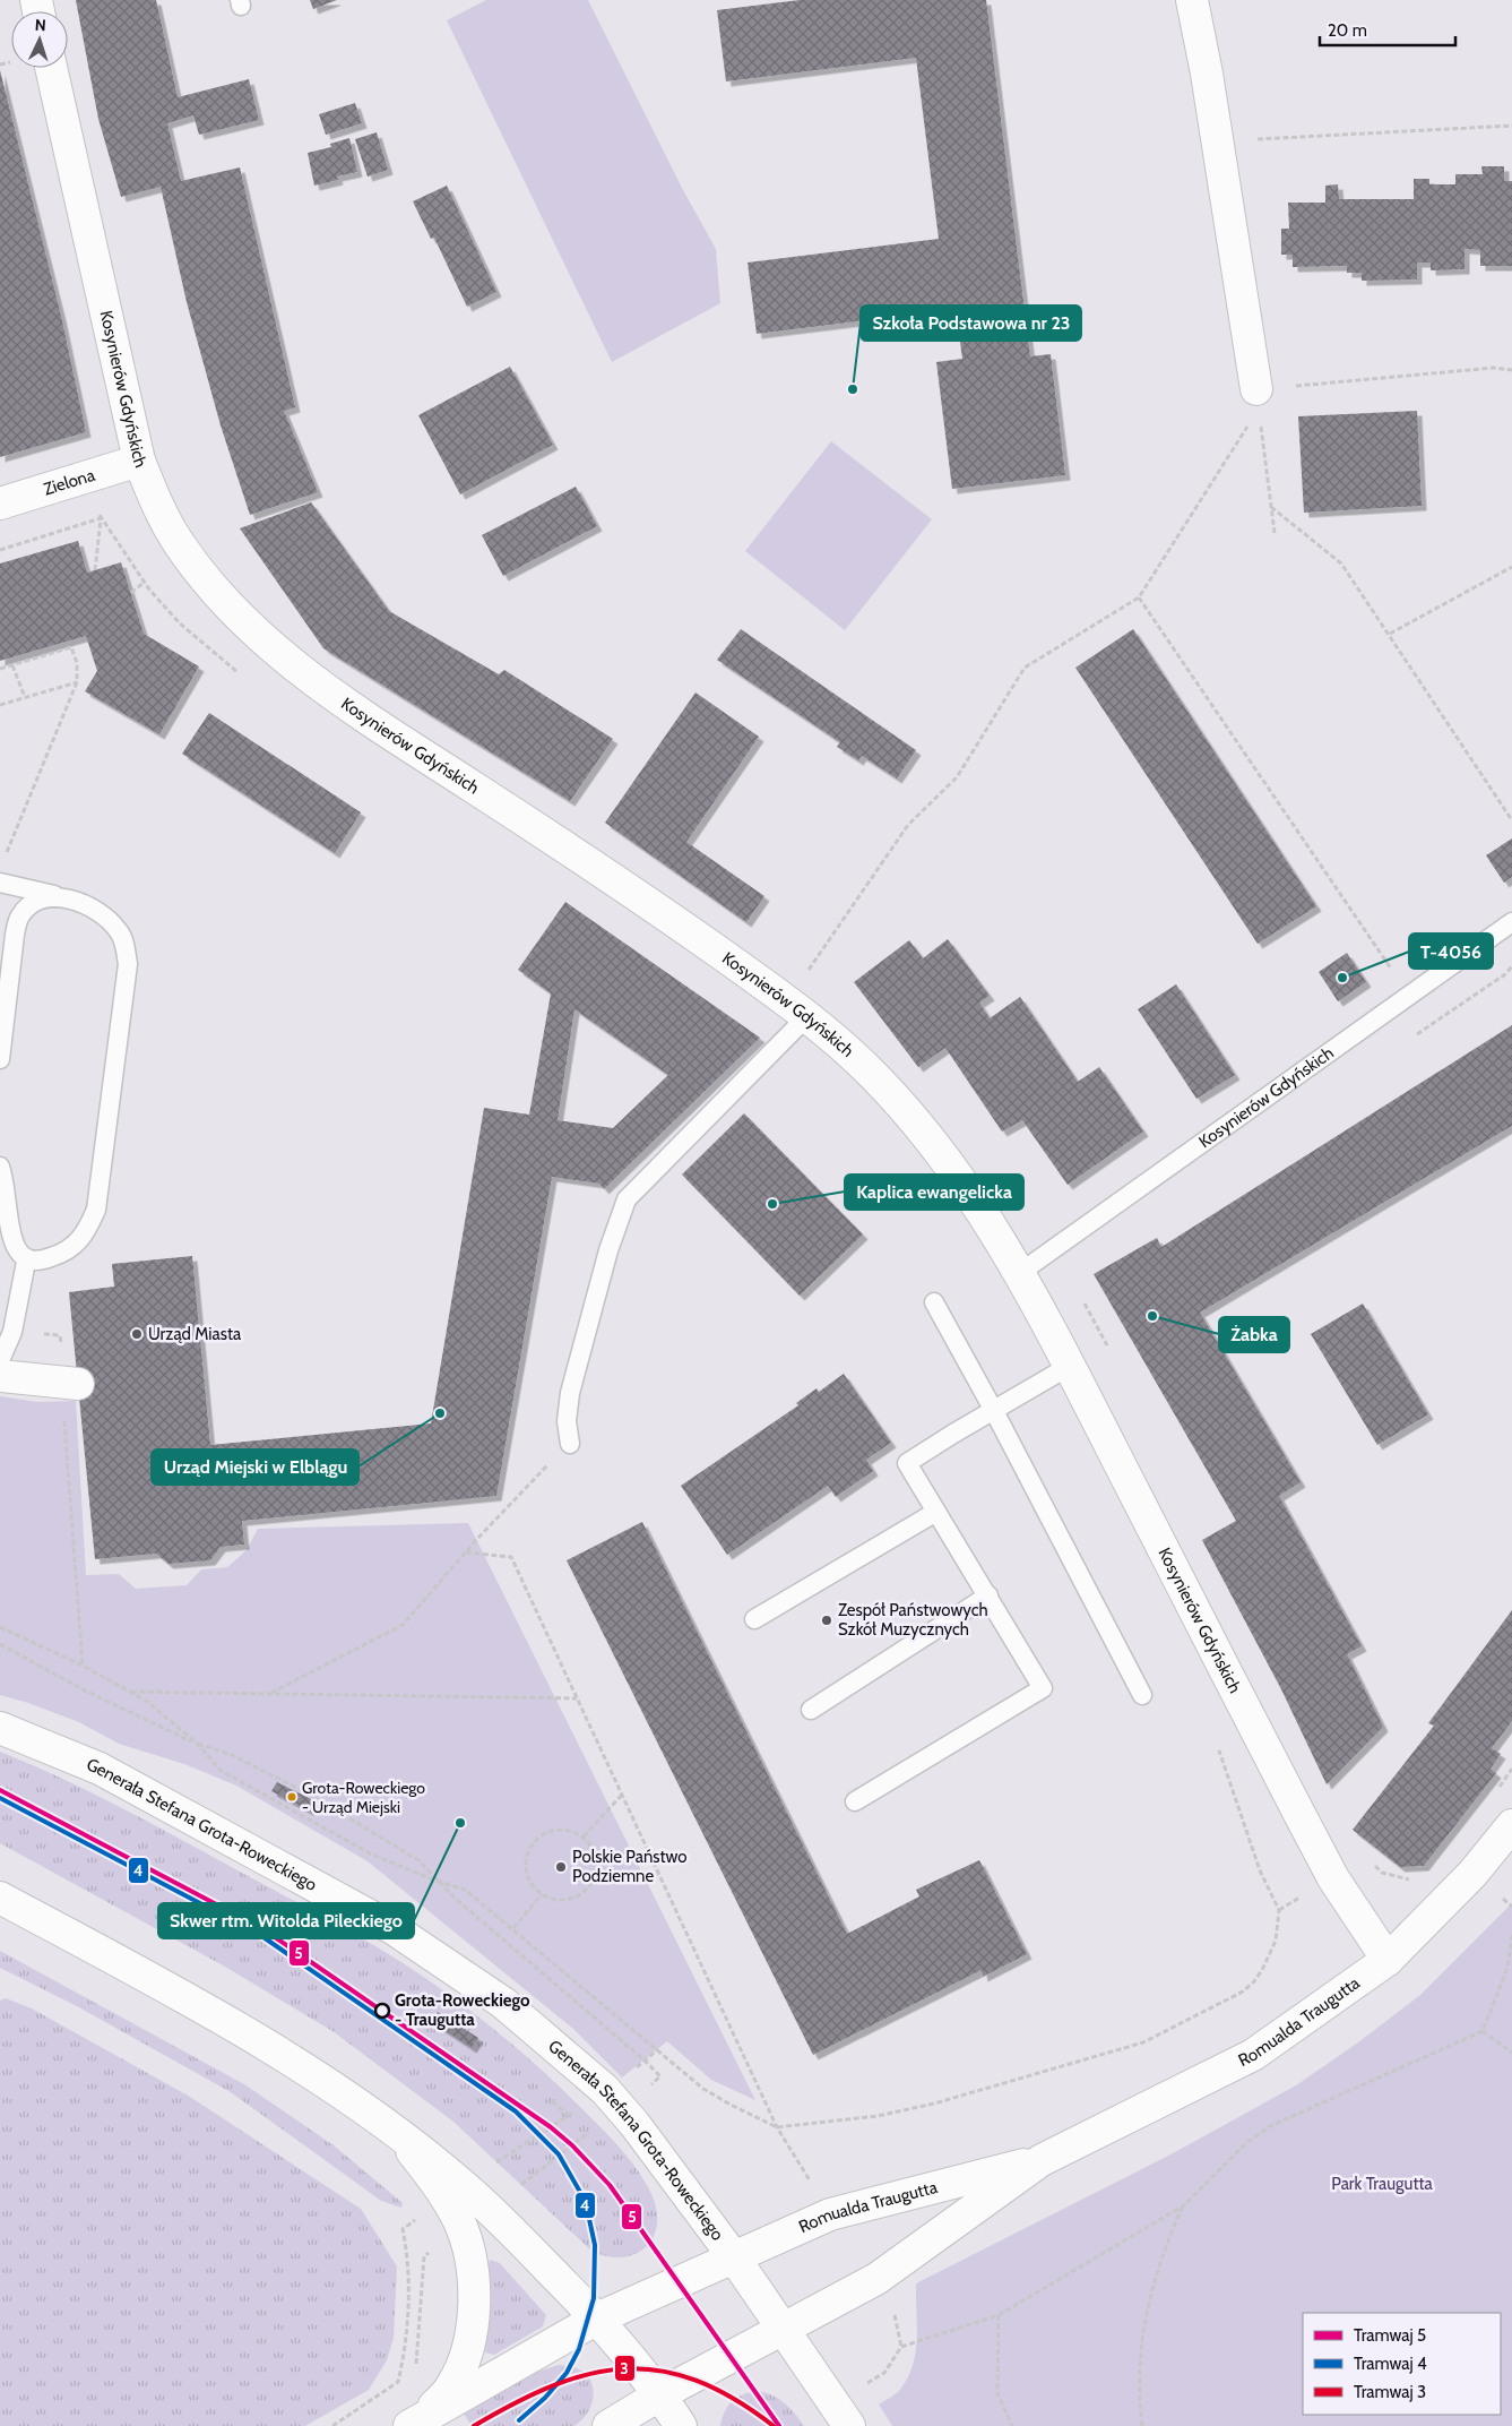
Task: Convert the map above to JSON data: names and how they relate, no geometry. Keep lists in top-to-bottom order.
{
  "streets": {
    "street": [
      "Kosynierów Gdyńskich",
      "Zielona",
      "Generała Stefana Grota-Roweckiego",
      "Romualda Traugutta"
    ]
  },
  "crossings": [
    ["Kosynierów Gdyńskich", "Zielona"],
    ["Kosynierów Gdyńskich", "Romualda Traugutta"],
    ["Generała Stefana Grota-Roweckiego", "Romualda Traugutta"]
  ],
  "parks": ["Park Traugutta"],
  "places": [
    "Szkoła Podstawowa nr 23",
    "T-4056",
    "Kaplica ewangelicka",
    "Żabka",
    "Urząd Miasta",
    "Urząd Miejski w Elblągu",
    "Zespół Państwowych Szkół Muzycznych",
    "Grota-Roweckiego - Urząd Miejski",
    "Skwer rtm. Witolda Pileckiego",
    "Polskie Państwo Podziemne",
    "Grota-Roweckiego - Traugutta"
  ],
  "lines": ["tram line 5", "tram line 4", "tram line 3"],
  "legend": ["Tramwaj 5", "Tramwaj 4", "Tramwaj 3"],
  "scale_bar": "20 m",
  "north": "top"
}
